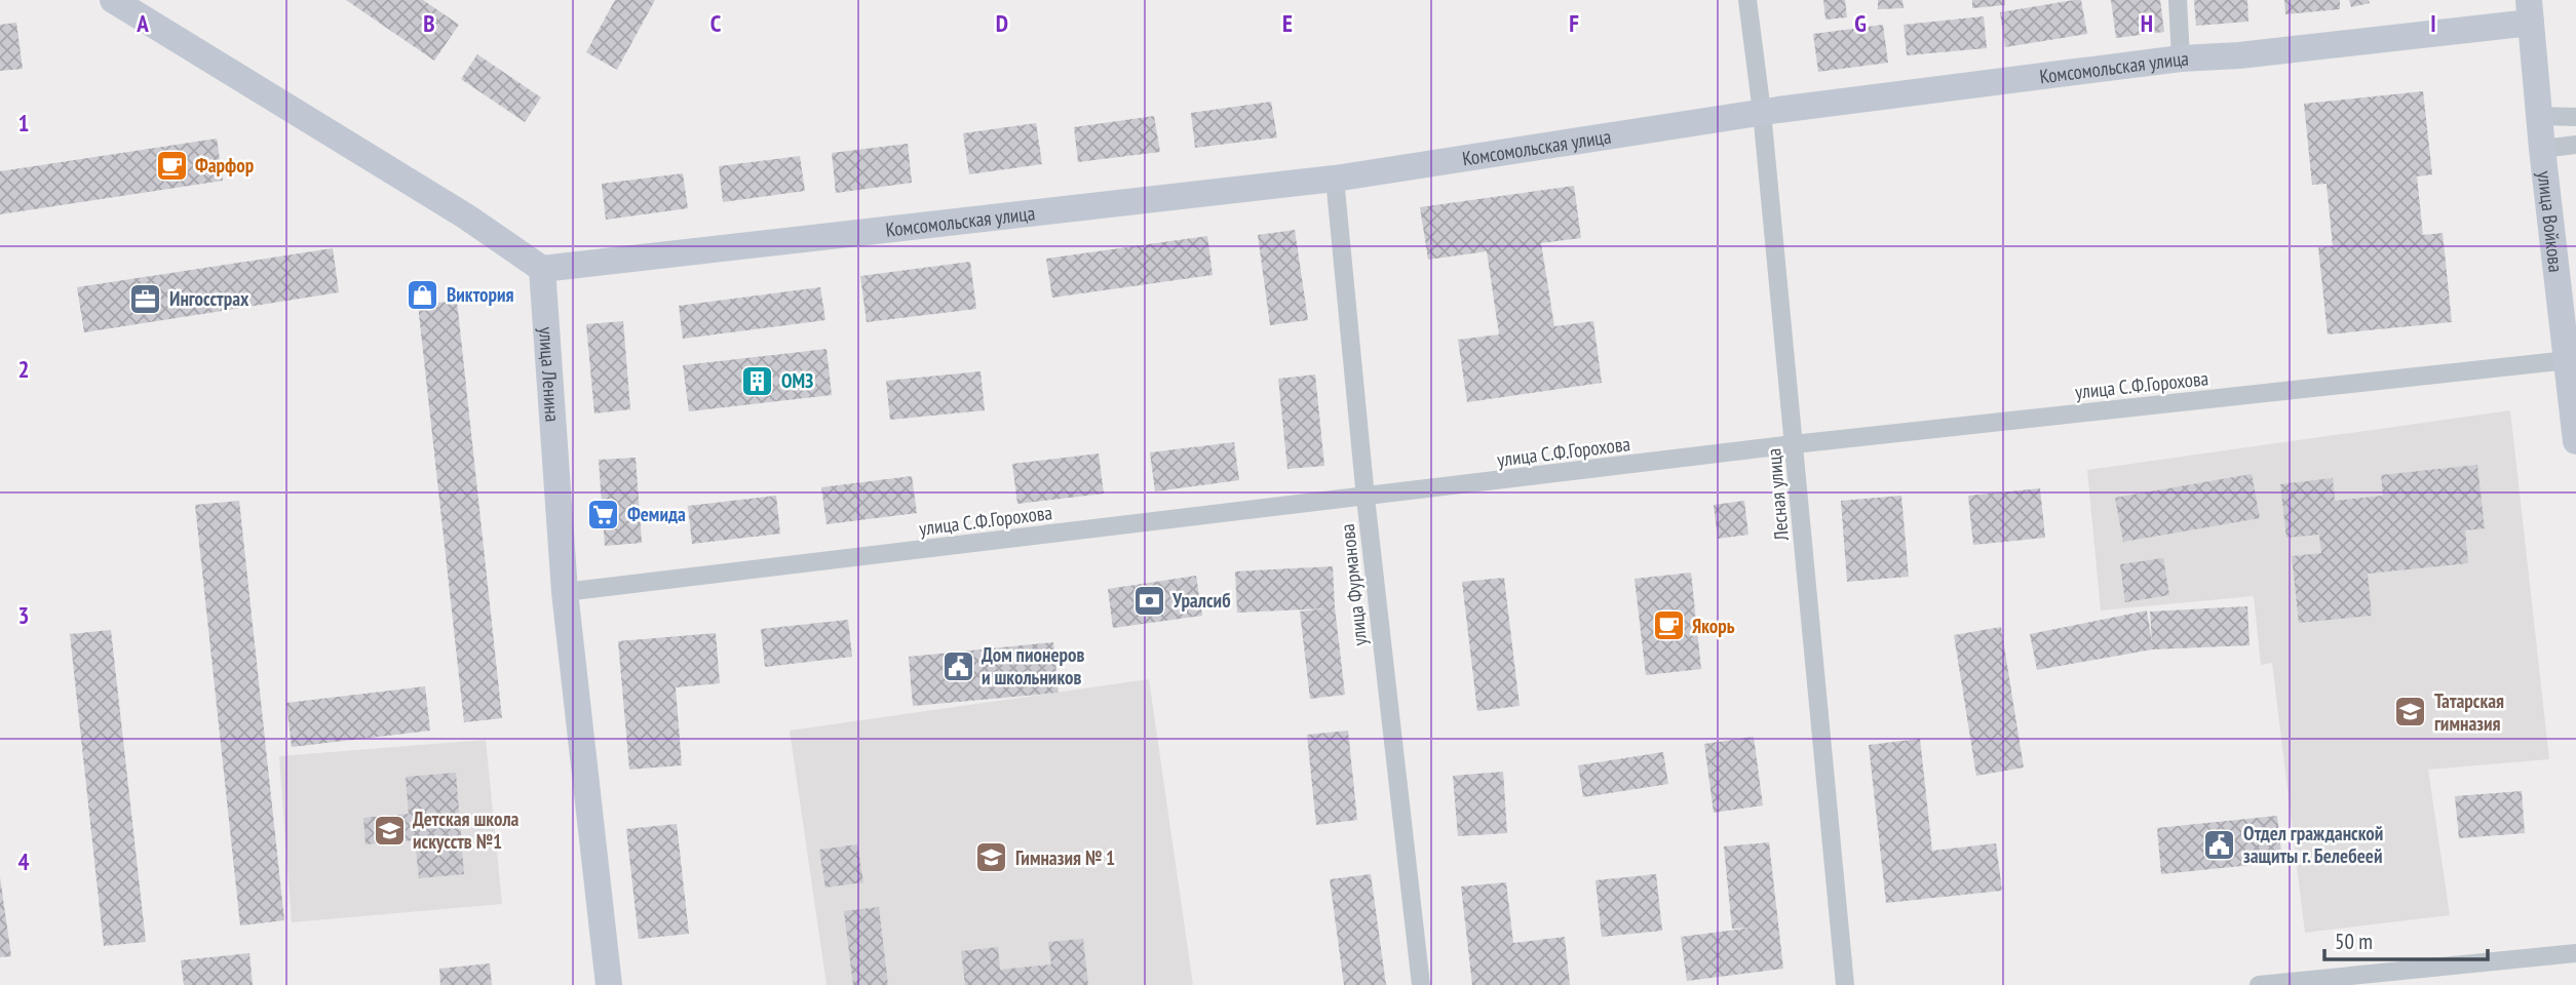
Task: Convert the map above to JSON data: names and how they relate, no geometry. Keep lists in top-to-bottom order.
{
  "streets": {
    "street": [
      "Комсомольская улица",
      "улица Войкова",
      "улица Ленина",
      "улица С.Ф.Горохова",
      "Лесная улица",
      "улица Фурманова"
    ]
  },
  "crossings": [
    ["Комсомольская улица", "улица Войкова"],
    ["Комсомольская улица", "улица Ленина"],
    ["Комсомольская улица", "Лесная улица"],
    ["Комсомольская улица", "улица Фурманова"],
    ["улица Войкова", "улица С.Ф.Горохова"],
    ["улица Ленина", "улица С.Ф.Горохова"],
    ["улица С.Ф.Горохова", "Лесная улица"],
    ["улица С.Ф.Горохова", "улица Фурманова"]
  ],
  "places": {
    "cafe": ["Фарфор", "Якорь"],
    "shop": ["Виктория"],
    "office": ["Ингосстрах"],
    "building": ["ОМЗ"],
    "supermarket": ["Фемида"],
    "bank": ["Уралсиб"],
    "public building": ["Дом пионеров и школьников", "Отдел гражданской защиты г. Белебеей"],
    "school or university": ["Татарская гимназия", "Детская школа искусств №1", "Гимназия № 1"]
  },
  "scale_bar": "50 m",
  "grid": {
    "columns": [
      "A",
      "B",
      "C",
      "D",
      "E",
      "F",
      "G",
      "H",
      "I"
    ],
    "rows": [
      "1",
      "2",
      "3",
      "4"
    ]
  }
}
